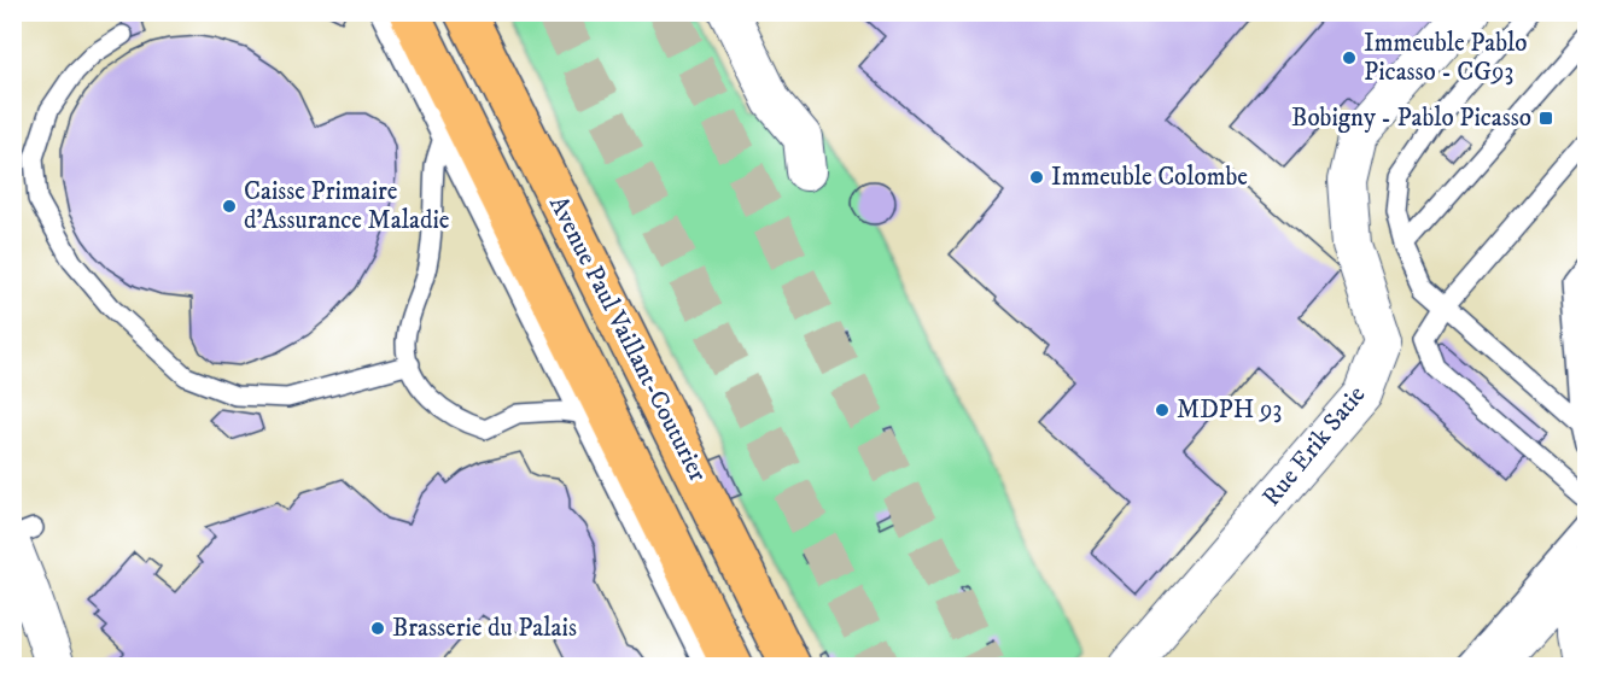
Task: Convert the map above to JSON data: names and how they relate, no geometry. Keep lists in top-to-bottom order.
{
  "streets": {
    "main road": ["Avenue Paul Vaillant-Couturier"],
    "street": ["Rue Erik Satie"]
  },
  "places": {
    "other": [
      "Immeuble Pablo Picasso - CG93",
      "Immeuble Colombe",
      "Caisse Primaire d'Assurance Maladie",
      "MDPH 93",
      "Brasserie du Palais"
    ],
    "transit": ["Bobigny - Pablo Picasso"]
  }
}
